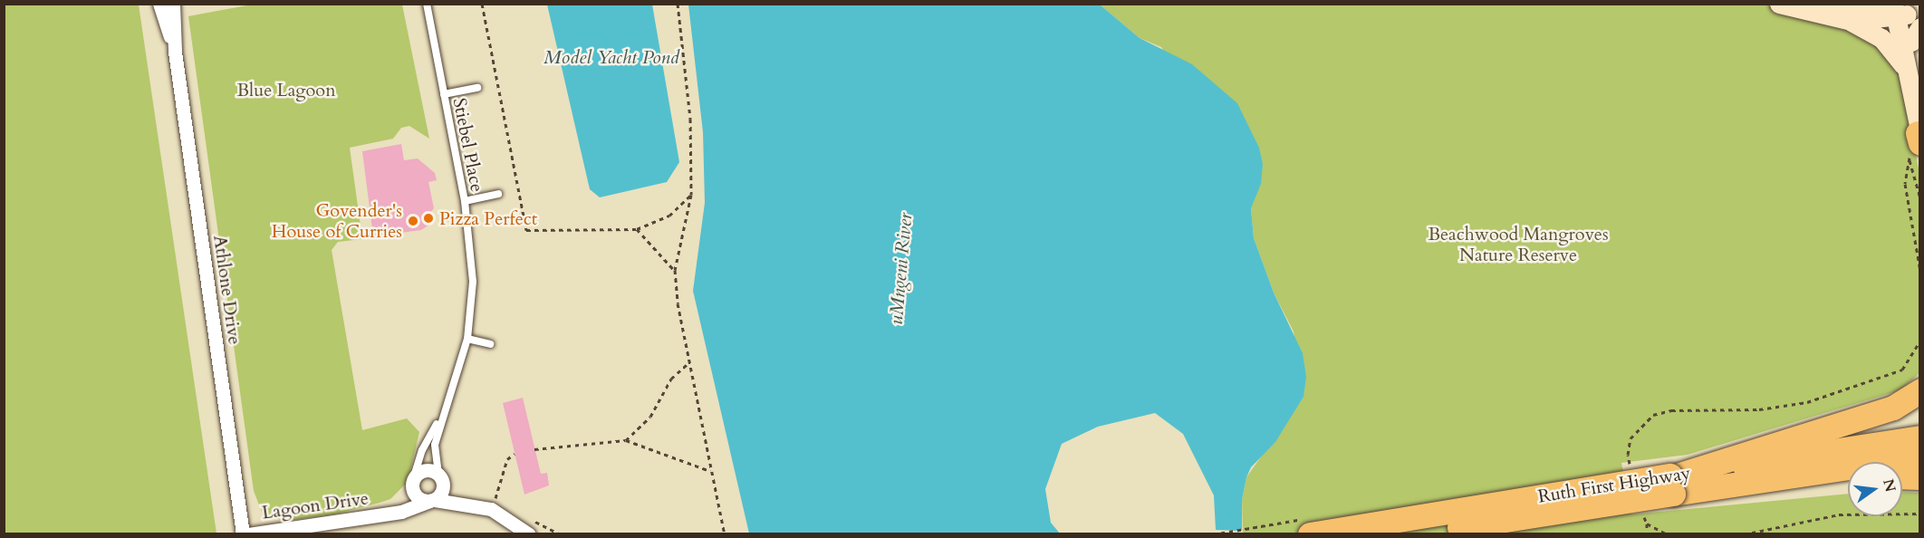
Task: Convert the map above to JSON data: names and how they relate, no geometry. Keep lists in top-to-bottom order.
{
  "streets": {
    "highway": ["Ruth First Highway"],
    "street": ["Athlone Drive", "Lagoon Drive"],
    "lane": ["Stiebel Place"]
  },
  "crossings": [
    ["Stiebel Place", "Lagoon Drive"]
  ],
  "water": ["Model Yacht Pond", "uMngeni River"],
  "parks": ["Blue Lagoon", "Beachwood Mangroves Nature Reserve"],
  "places": ["Pizza Perfect", "Govender's House of Curries"],
  "north": "right"
}
